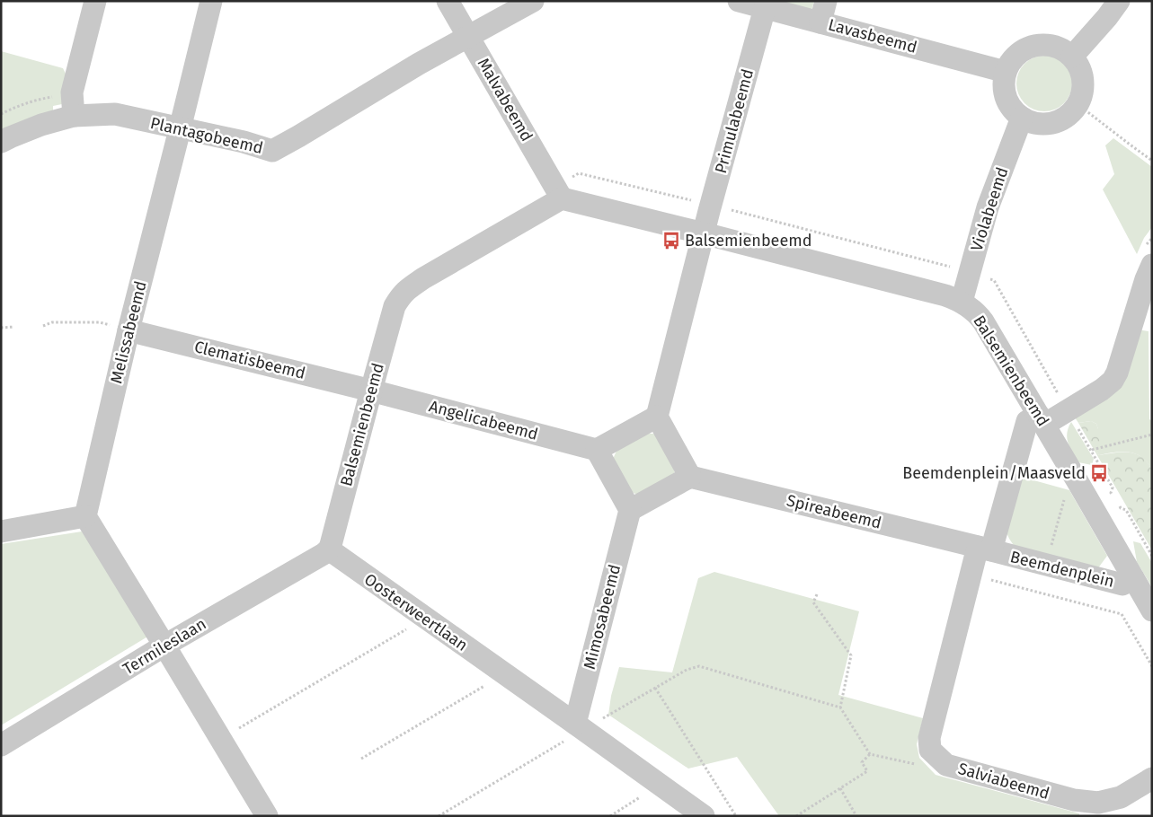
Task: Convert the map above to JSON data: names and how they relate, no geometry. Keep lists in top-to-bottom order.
{
  "streets": {
    "street": [
      "Lavasbeemd",
      "Malvabeemd",
      "Primulabeemd",
      "Plantagobeemd",
      "Violabeemd",
      "Melissabeemd",
      "Clematisbeemd",
      "Balsemienbeemd",
      "Angelicabeemd",
      "Spireabeemd",
      "Beemdenplein",
      "Oosterweertlaan",
      "Mimosabeemd",
      "Termileslaan",
      "Salviabeemd"
    ]
  },
  "crossings": [
    ["Lavasbeemd", "Primulabeemd"],
    ["Lavasbeemd", "Violabeemd"],
    ["Malvabeemd", "Plantagobeemd"],
    ["Malvabeemd", "Balsemienbeemd"],
    ["Primulabeemd", "Balsemienbeemd"],
    ["Plantagobeemd", "Melissabeemd"],
    ["Violabeemd", "Balsemienbeemd"],
    ["Melissabeemd", "Clematisbeemd"],
    ["Clematisbeemd", "Balsemienbeemd"],
    ["Clematisbeemd", "Angelicabeemd"],
    ["Balsemienbeemd", "Angelicabeemd"],
    ["Balsemienbeemd", "Beemdenplein"],
    ["Balsemienbeemd", "Oosterweertlaan"],
    ["Balsemienbeemd", "Termileslaan"],
    ["Spireabeemd", "Beemdenplein"],
    ["Spireabeemd", "Salviabeemd"],
    ["Beemdenplein", "Salviabeemd"],
    ["Oosterweertlaan", "Mimosabeemd"],
    ["Oosterweertlaan", "Termileslaan"]
  ],
  "places": {
    "bus stop": ["Balsemienbeemd", "Beemdenplein/Maasveld"]
  }
}
